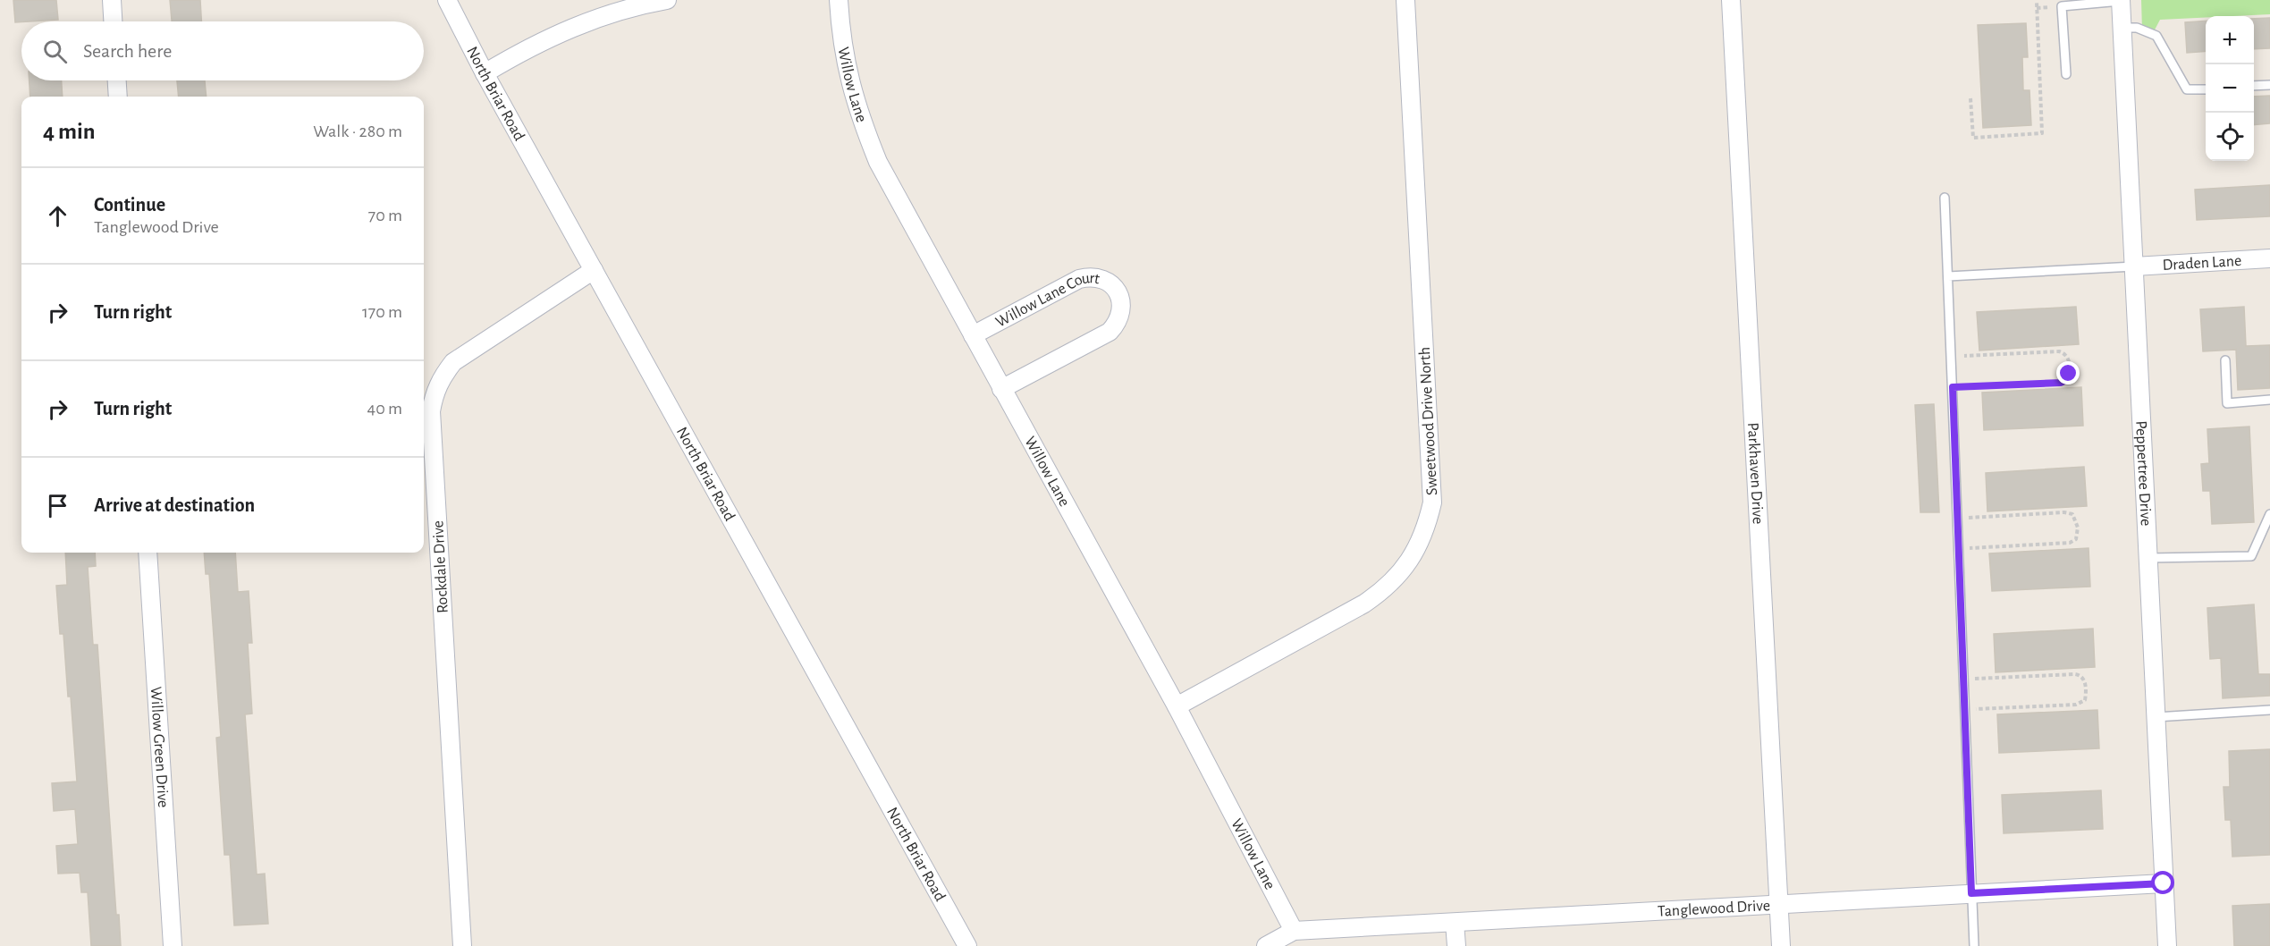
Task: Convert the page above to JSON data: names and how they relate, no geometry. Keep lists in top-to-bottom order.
{
  "streets": {
    "street": [
      "Willow Lane",
      "North Briar Road",
      "Draden Lane",
      "Willow Lane Court",
      "Sweetwood Drive North",
      "Parkhaven Drive",
      "Peppertree Drive",
      "Rockdale Drive",
      "Willow Green Drive",
      "Tanglewood Drive"
    ]
  },
  "crossings": [
    ["Willow Lane", "Willow Lane Court"],
    ["Willow Lane", "Sweetwood Drive North"],
    ["Willow Lane", "Tanglewood Drive"],
    ["North Briar Road", "Rockdale Drive"],
    ["Draden Lane", "Peppertree Drive"],
    ["Parkhaven Drive", "Tanglewood Drive"],
    ["Peppertree Drive", "Tanglewood Drive"]
  ],
  "page": {
    "map_buttons": ["+", "−"],
    "search": "Search here",
    "heading": ["4 min", "Walk · 280 m"],
    "list": [
      ["Continue", "Tanglewood Drive", "70 m"],
      ["Turn right", "170 m"],
      ["Turn right", "40 m"],
      "Arrive at destination"
    ]
  }
}
